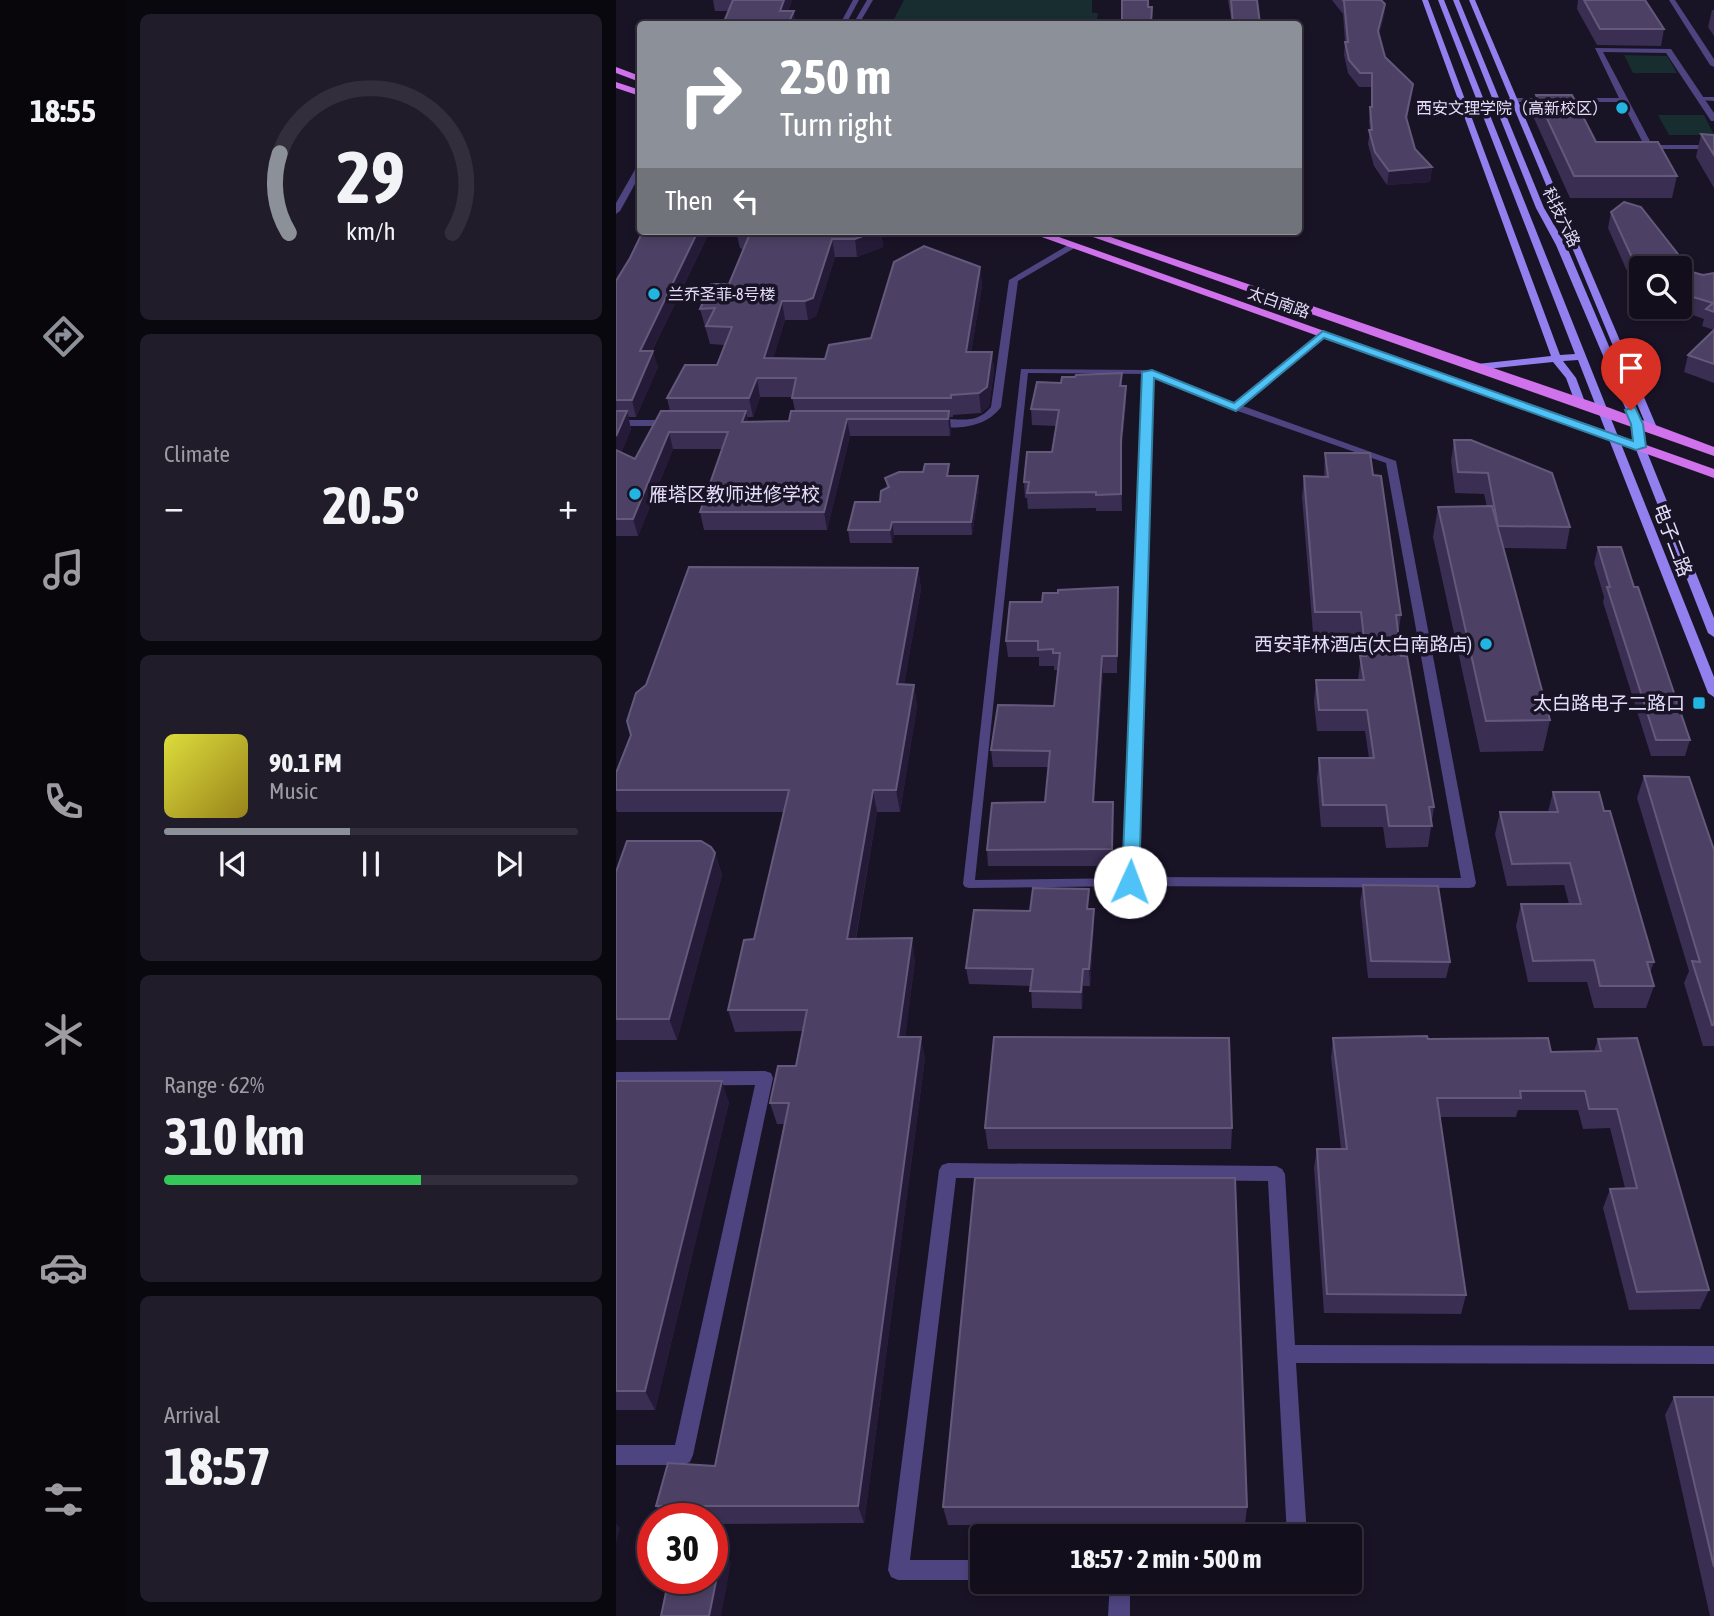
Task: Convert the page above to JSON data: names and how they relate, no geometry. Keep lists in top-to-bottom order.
{
  "streets": {
    "main road": ["科技六路", "太白南路", "电子二路"]
  },
  "crossings": [
    ["科技六路", "太白南路"],
    ["科技六路", "电子二路"],
    ["太白南路", "电子二路"]
  ],
  "places": {
    "other": [
      "西安文理学院（高新校区）",
      "兰乔圣菲-8号楼",
      "雁塔区教师进修学校",
      "西安菲林酒店(太白南路店)"
    ],
    "transit": ["太白路电子二路口"]
  },
  "page": {
    "tabs": "18:55",
    "turn": ["250 m", "Turn right"],
    "then": "Then",
    "tile": [
      "Climate",
      ["Range · 62%", "310 km"],
      ["Arrival", "18:57"]
    ],
    "heat": ["−", "20.5°", "+"],
    "song": ["90.1 FM", "Music"],
    "limit": "30",
    "trip": "18:57 · 2 min · 500 m",
    "gauge": ["29", "km/h"]
  }
}
